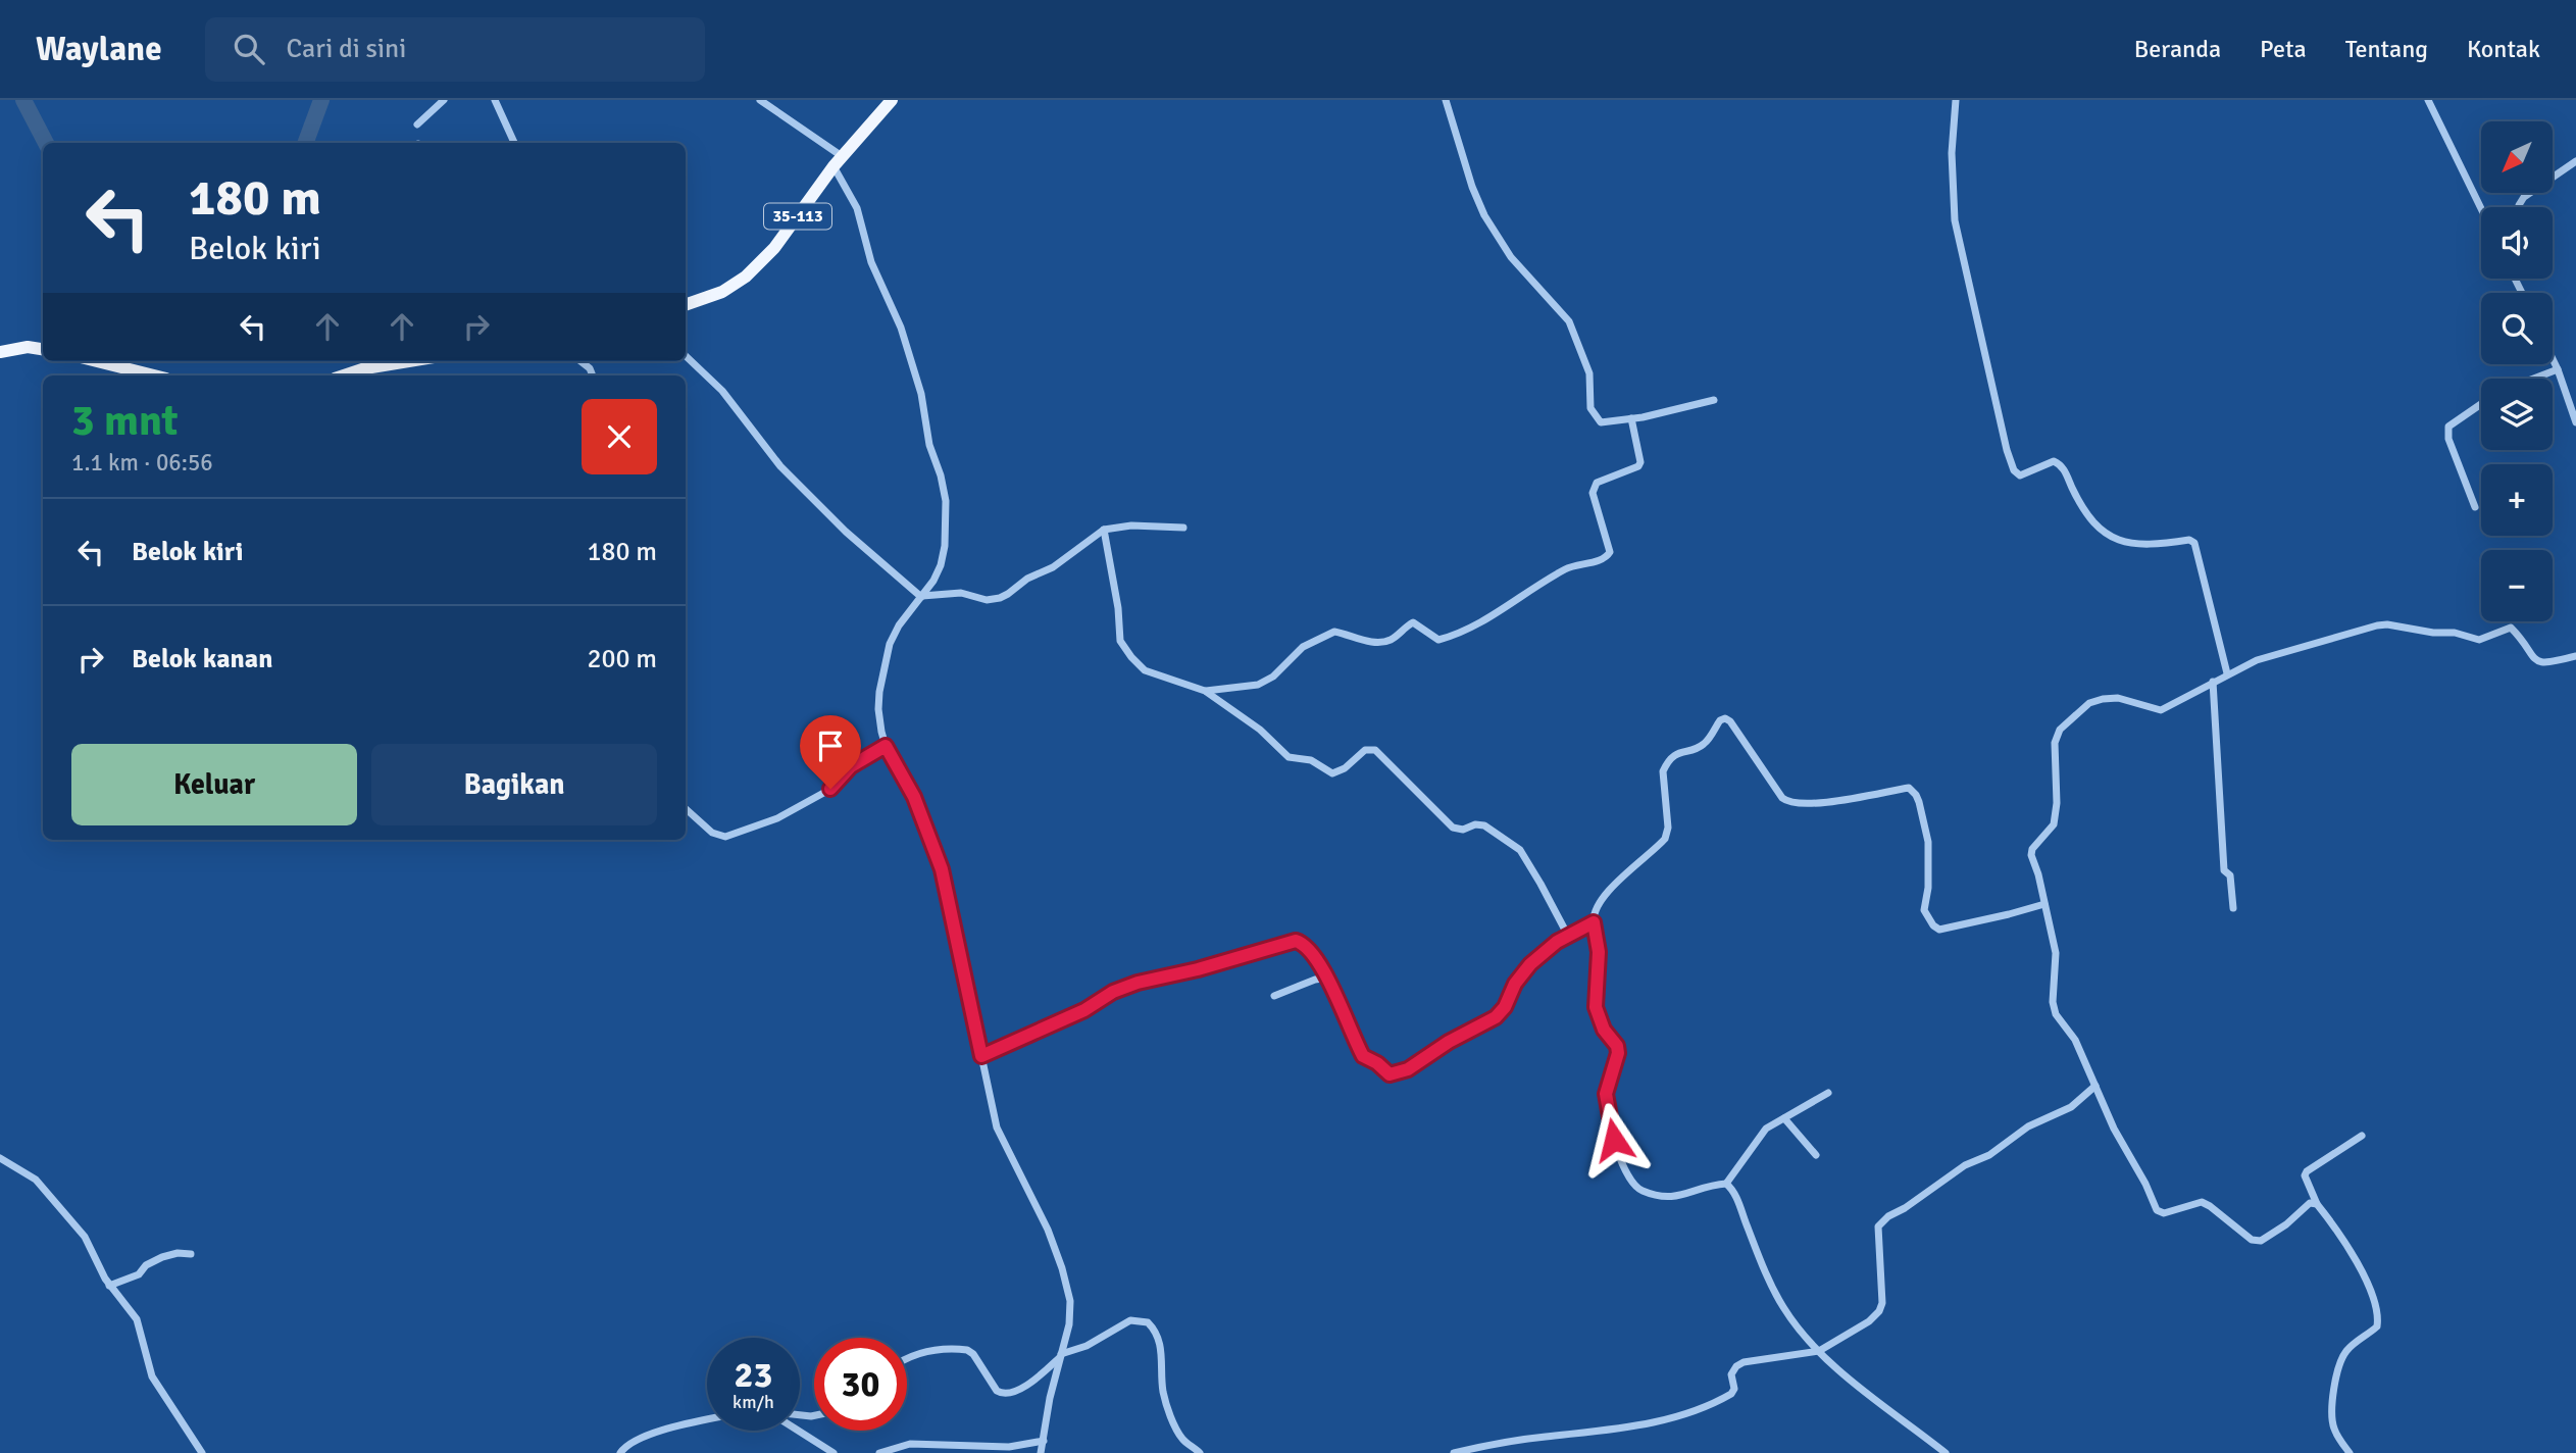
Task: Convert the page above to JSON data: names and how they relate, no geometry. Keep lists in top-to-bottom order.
{
  "streets": {
    "main road": ["35-113"]
  },
  "north": "bottom left",
  "page": {
    "header": "Waylane",
    "search": "Cari di sini",
    "nav": [
      "Beranda",
      "Peta",
      "Tentang",
      "Kontak"
    ],
    "map_buttons": ["+", "−"],
    "turn": ["180 m", "Belok kiri"],
    "heading": ["3 mnt", "1.1 km · 06:56"],
    "list": [
      {
        "name": "Belok kiri",
        "value": "180 m"
      },
      {
        "name": "Belok kanan",
        "value": "200 m"
      }
    ],
    "buttons": ["Keluar", "Bagikan"],
    "speed": "23 km/h",
    "limit": "30"
  }
}
